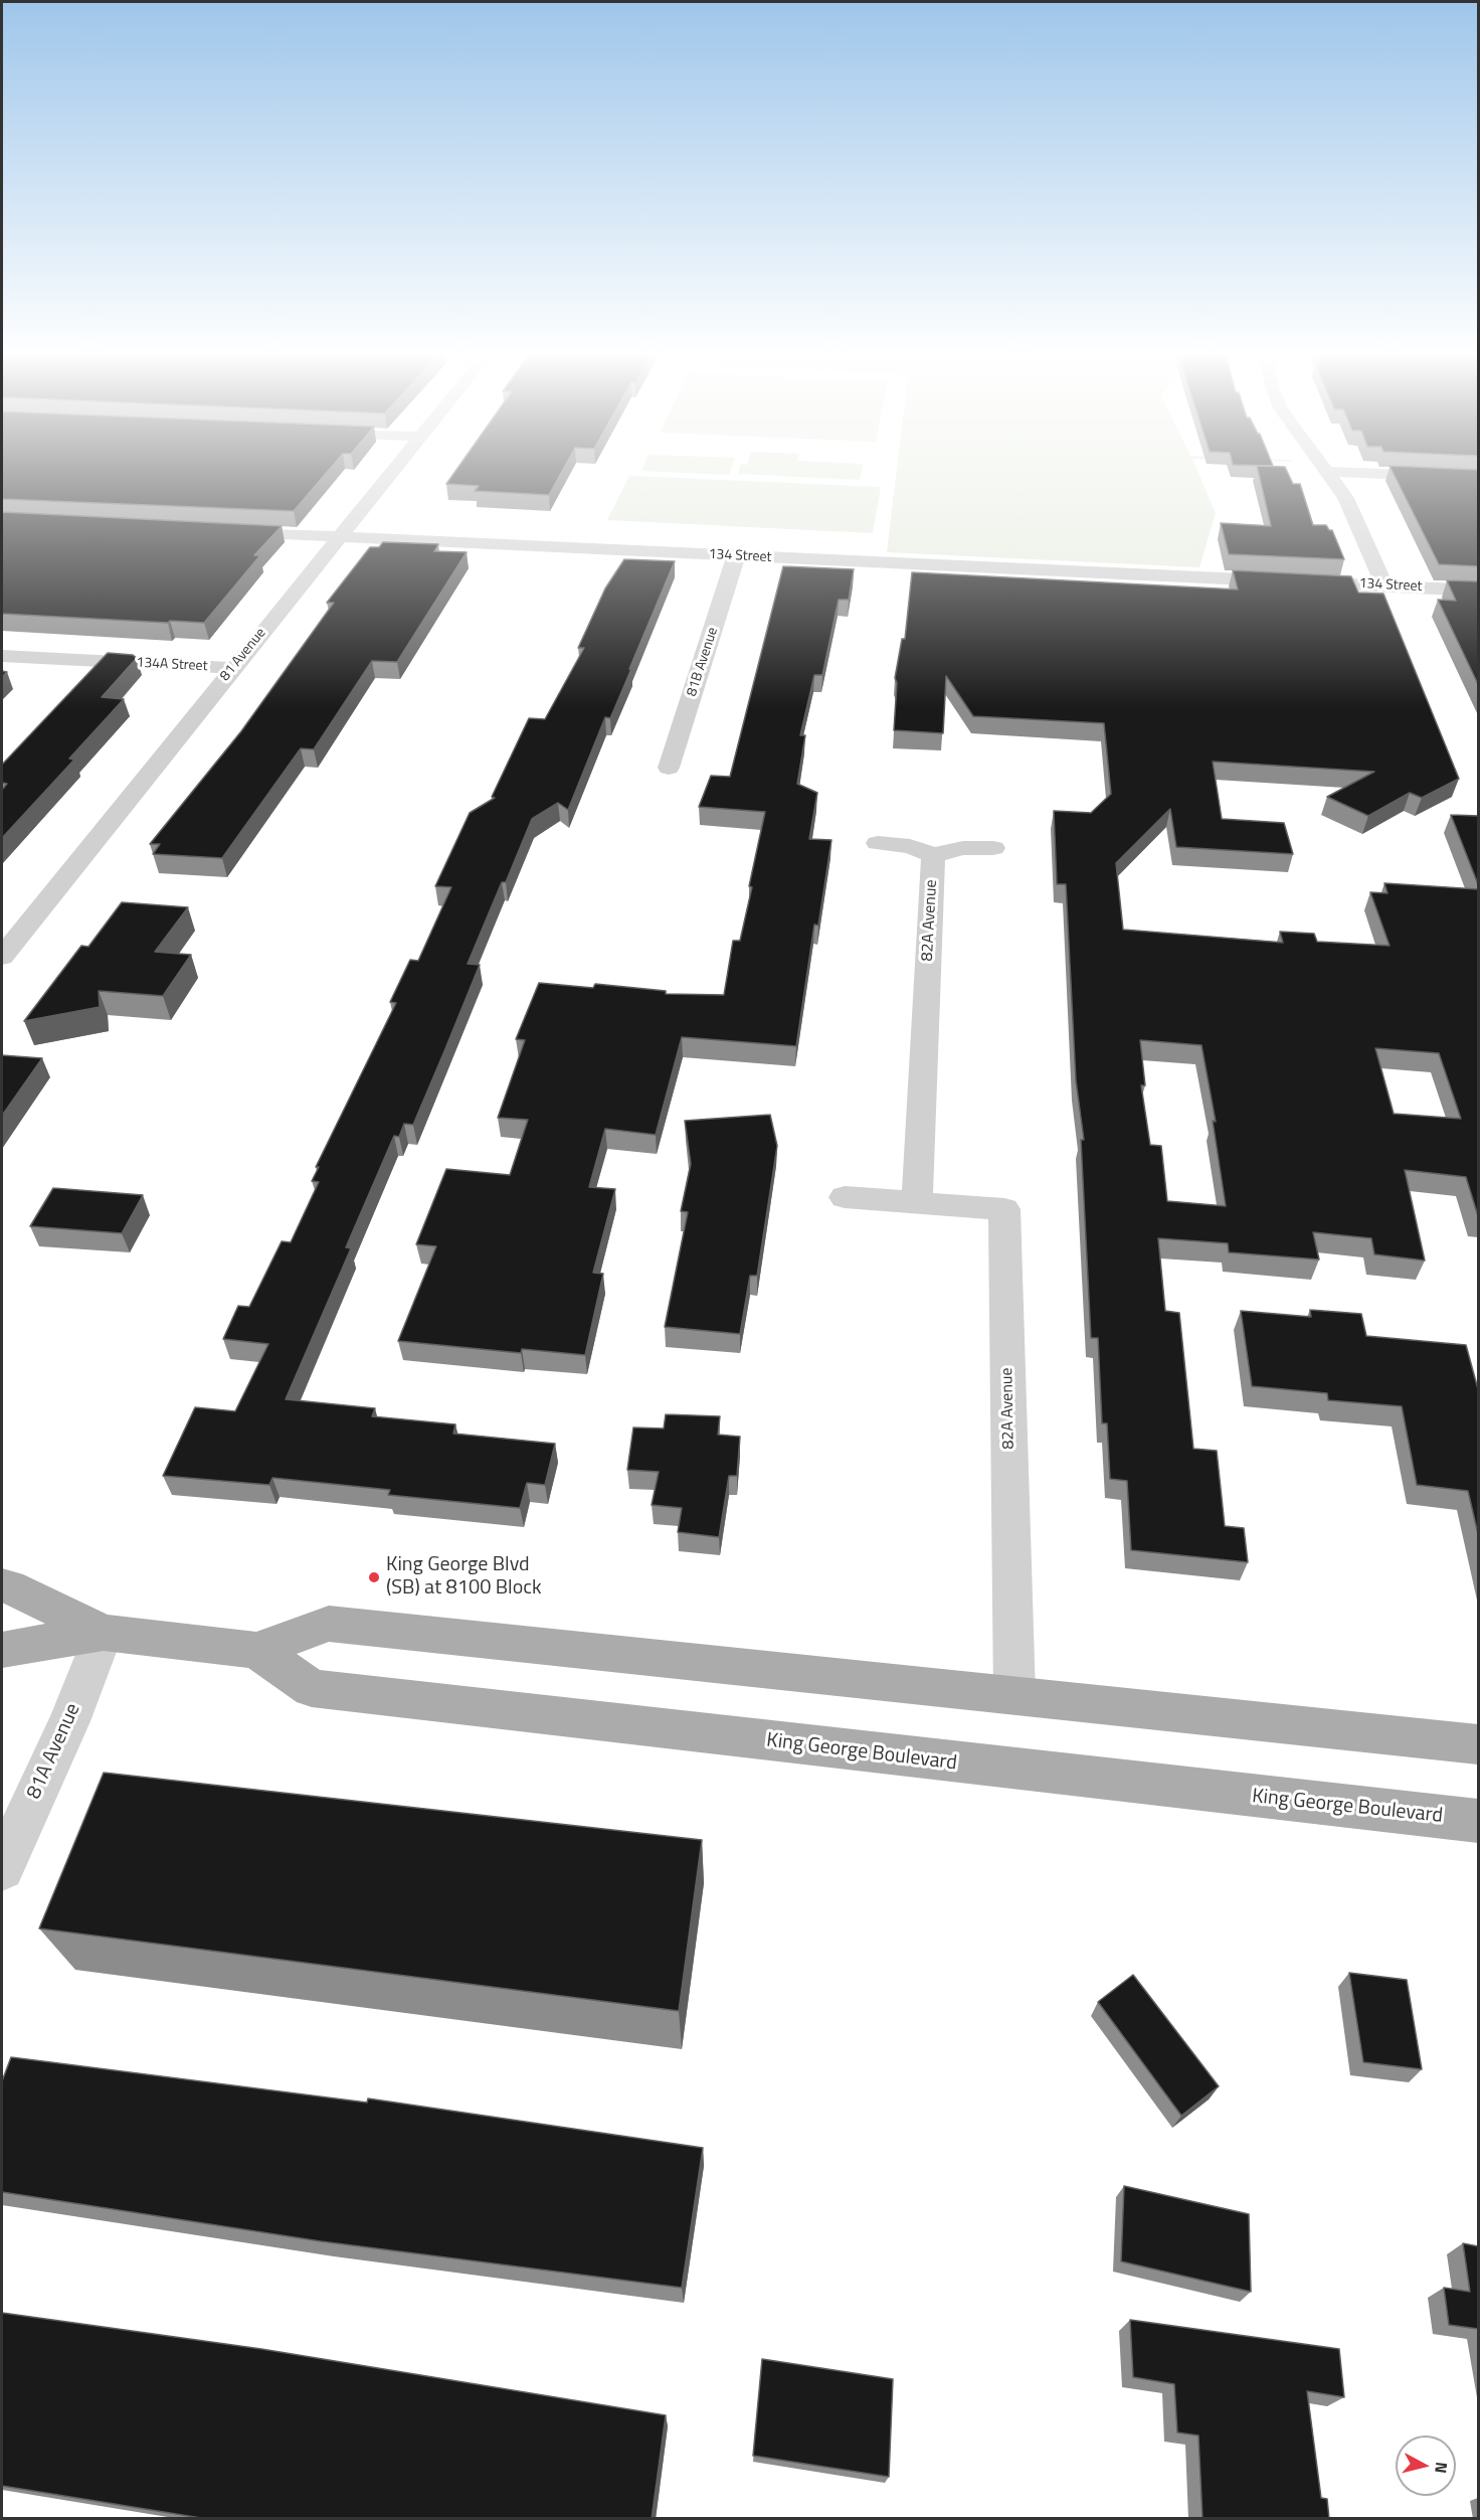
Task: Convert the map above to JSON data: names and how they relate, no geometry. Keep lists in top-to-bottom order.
{
  "streets": {
    "main road": ["King George Boulevard"],
    "street": [
      "134 Street",
      "81 Avenue",
      "81B Avenue",
      "134A Street",
      "82A Avenue",
      "81A Avenue"
    ]
  },
  "crossings": [
    ["134 Street", "81 Avenue"],
    ["134 Street", "81B Avenue"],
    ["81 Avenue", "134A Street"],
    ["82A Avenue", "King George Boulevard"],
    ["81A Avenue", "King George Boulevard"]
  ],
  "places": ["King George Blvd (SB) at 8100 Block"],
  "north": "right"
}
